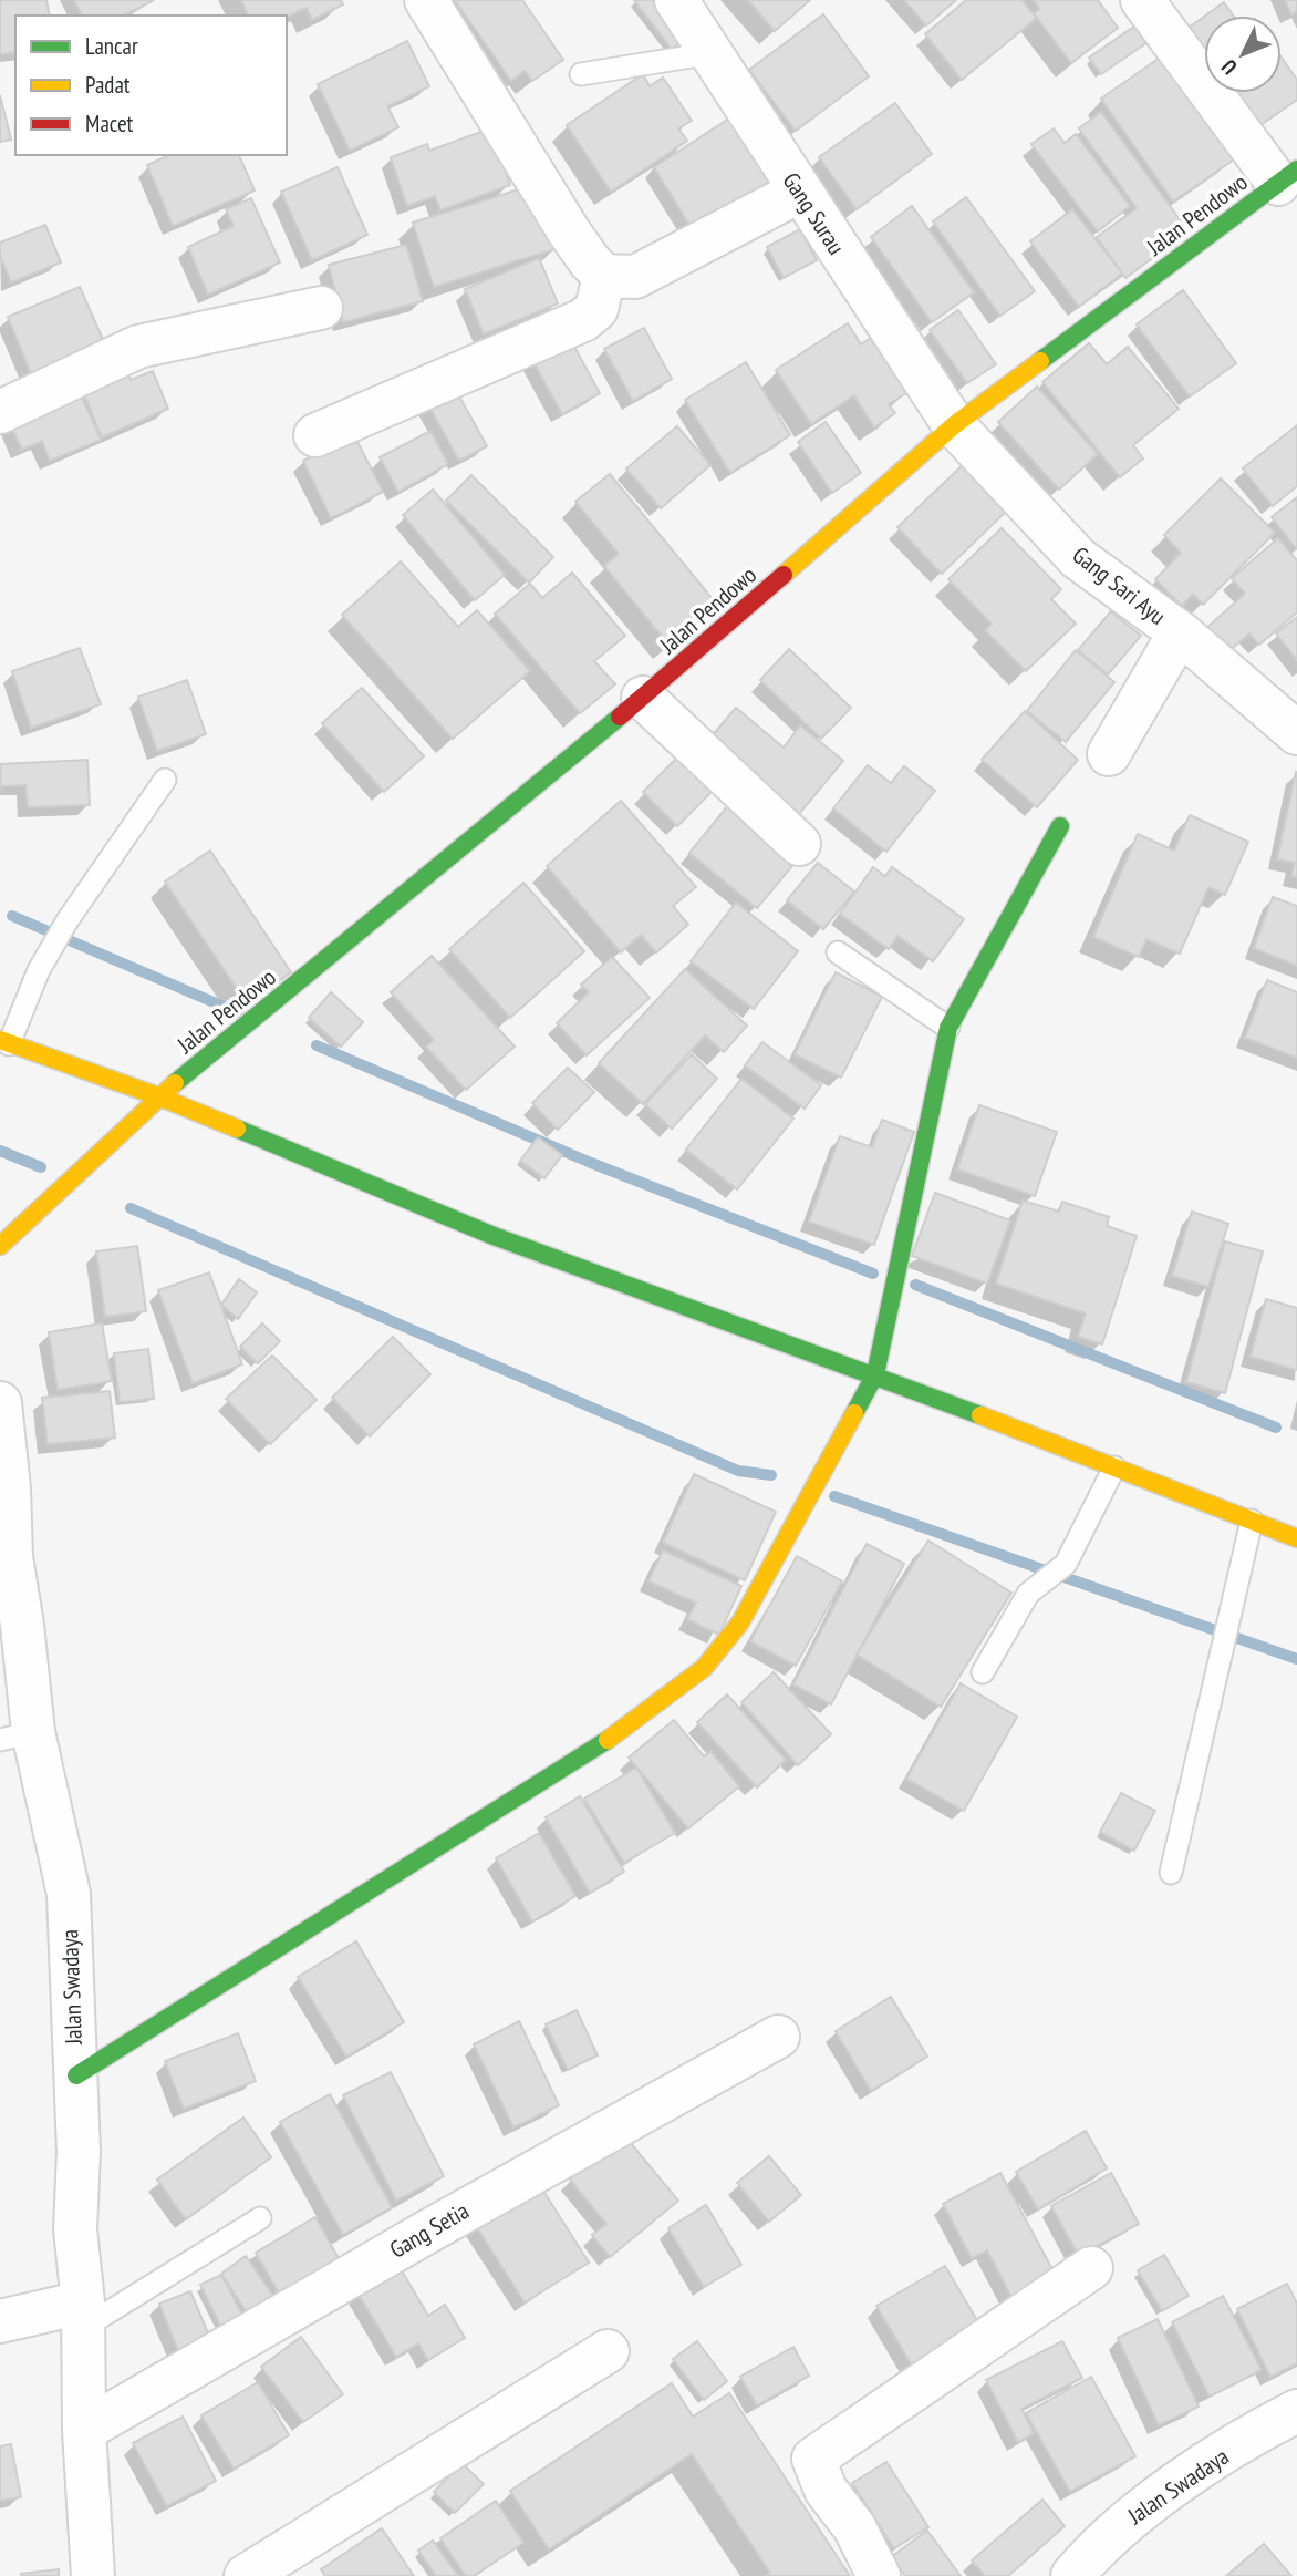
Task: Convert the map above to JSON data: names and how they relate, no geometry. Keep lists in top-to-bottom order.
{
  "streets": {
    "street": [
      "Gang Surau",
      "Jalan Pendowo",
      "Gang Sari Ayu",
      "Jalan Swadaya",
      "Gang Setia"
    ]
  },
  "crossings": [
    ["Gang Surau", "Jalan Pendowo"],
    ["Gang Surau", "Gang Sari Ayu"],
    ["Jalan Pendowo", "Gang Sari Ayu"],
    ["Jalan Swadaya", "Gang Setia"]
  ],
  "legend": ["Lancar", "Padat", "Macet"],
  "north": "bottom left"
}
